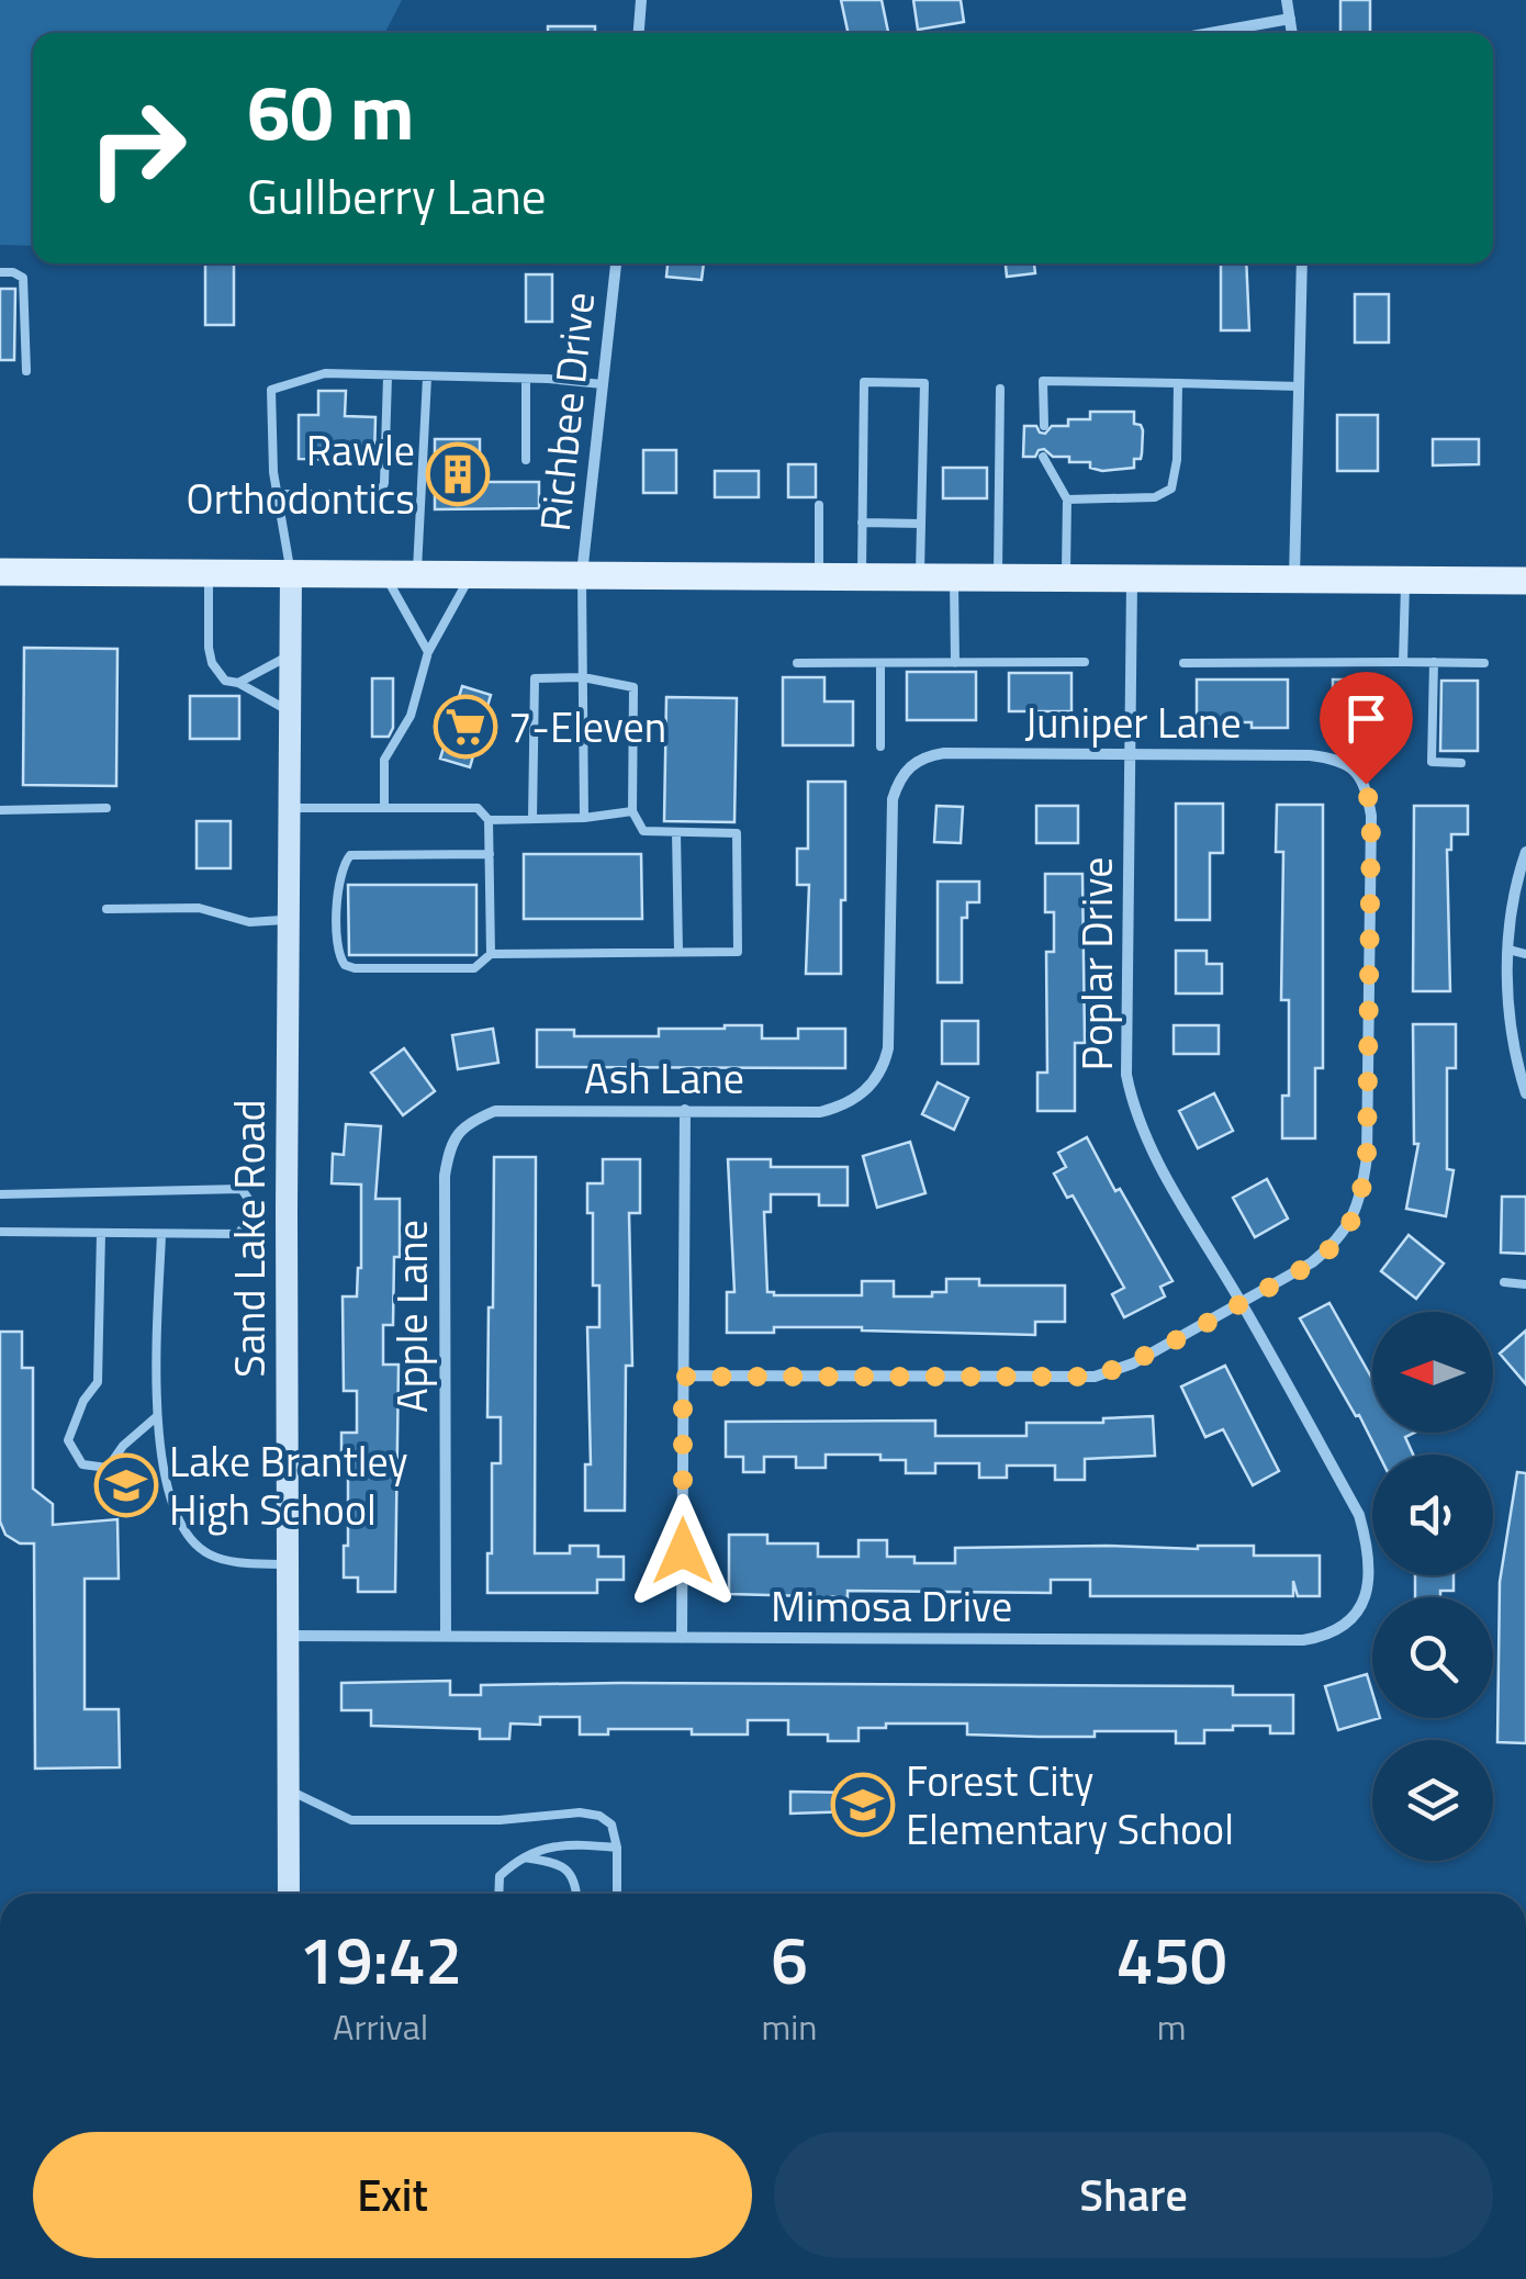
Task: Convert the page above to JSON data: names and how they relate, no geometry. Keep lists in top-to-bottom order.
{
  "streets": {
    "street": [
      "Richbee Drive",
      "Juniper Lane",
      "Poplar Drive",
      "Ash Lane",
      "Sand Lake Road",
      "Apple Lane",
      "Mimosa Drive"
    ]
  },
  "crossings": [
    ["Juniper Lane", "Poplar Drive"],
    ["Juniper Lane", "Ash Lane"],
    ["Poplar Drive", "Mimosa Drive"],
    ["Ash Lane", "Apple Lane"],
    ["Sand Lake Road", "Mimosa Drive"],
    ["Apple Lane", "Mimosa Drive"]
  ],
  "places": {
    "building": ["Rawle Orthodontics"],
    "supermarket": ["7-Eleven"],
    "school or university": ["Lake Brantley High School", "Forest City Elementary School"]
  },
  "north": "left",
  "page": {
    "turn": ["60 m", "Gullberry Lane"],
    "eta": [
      "19:42",
      "Arrival",
      "6",
      "min",
      "450",
      "m"
    ],
    "buttons": ["Exit", "Share"]
  }
}
